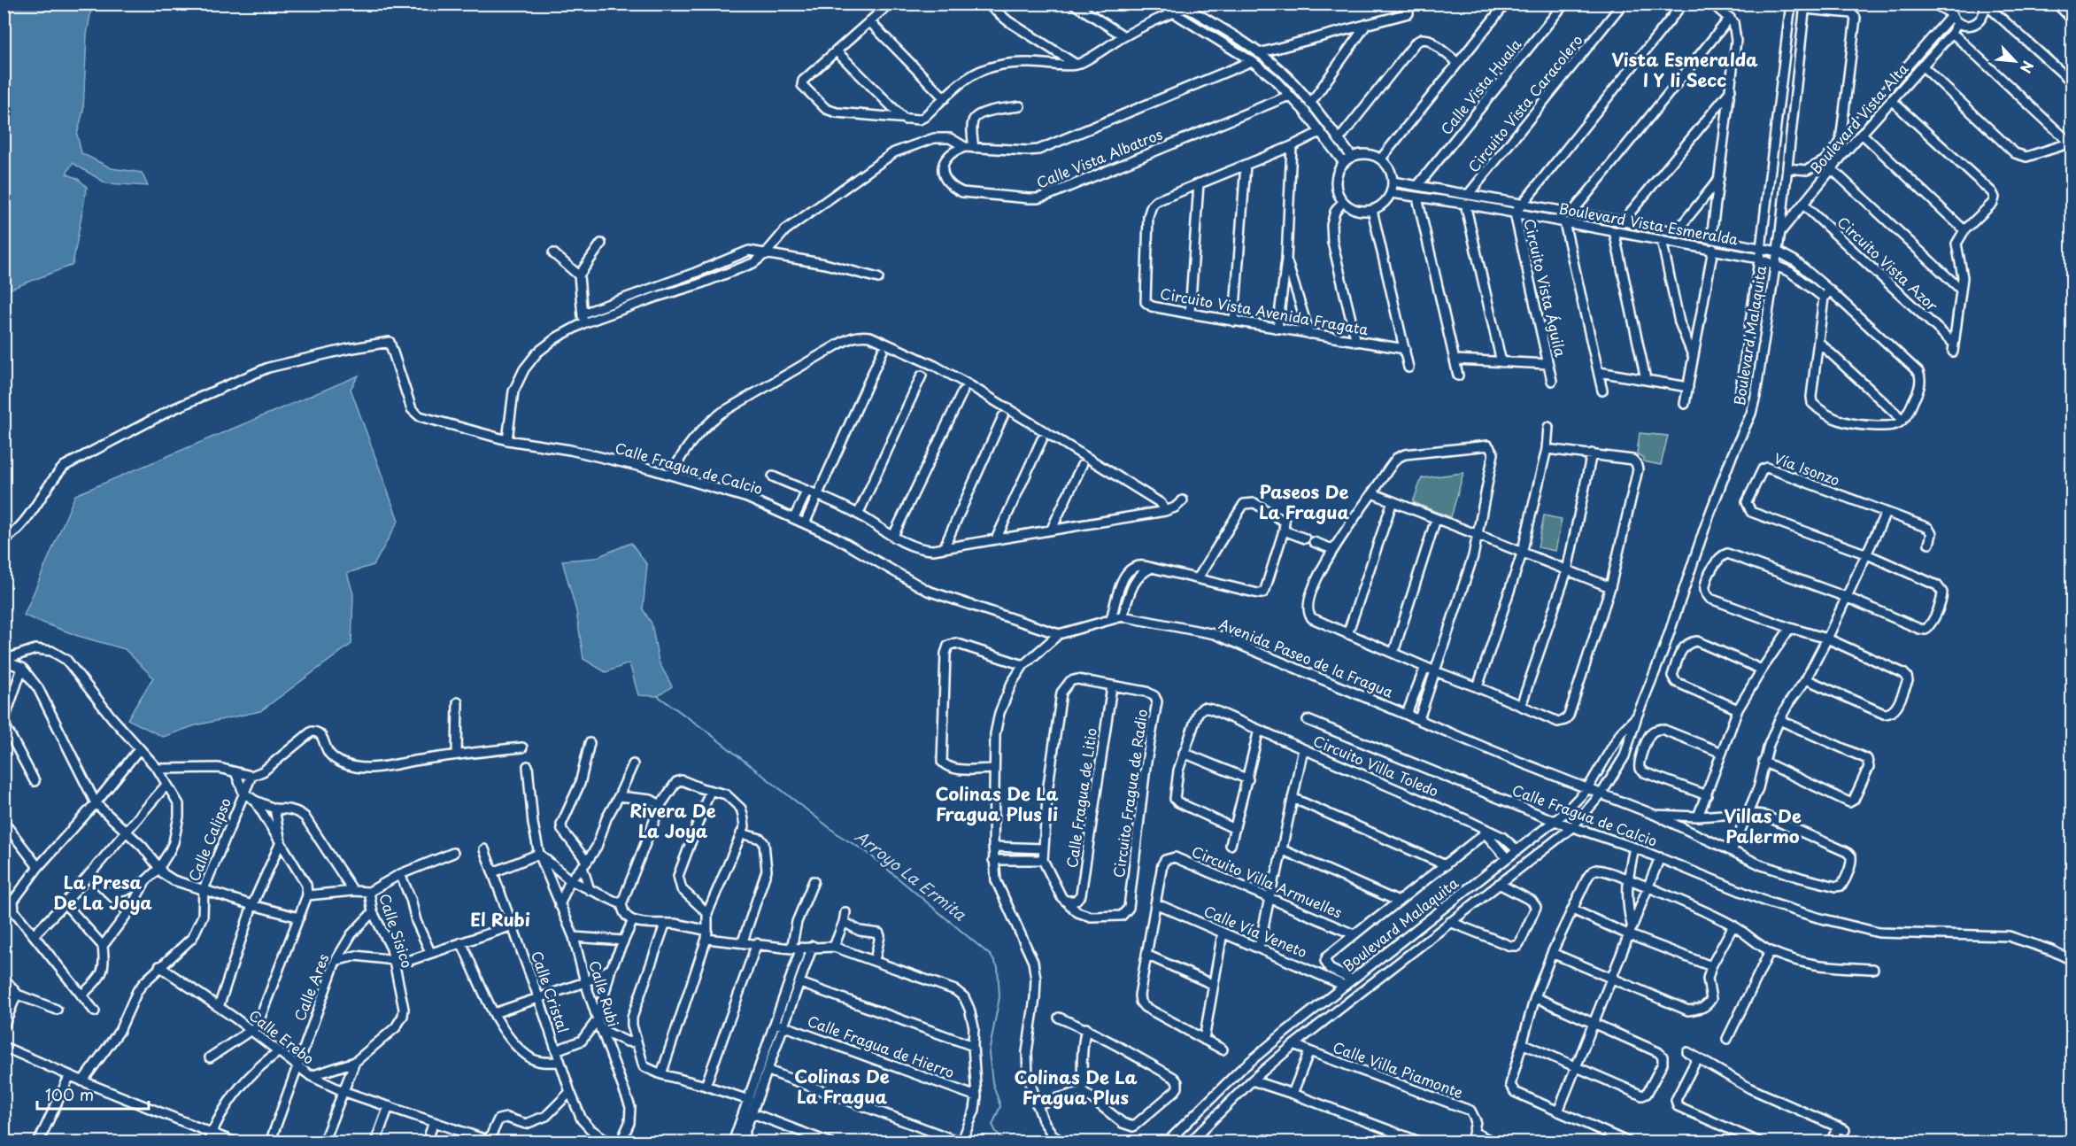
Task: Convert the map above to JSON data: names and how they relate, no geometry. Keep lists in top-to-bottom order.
{
  "streets": {
    "street": [
      "Calle Vista Huala",
      "Circuito Vista Caracolero",
      "Boulevard Vista Alta",
      "Calle Vista Albatros",
      "Boulevard Vista Esmeralda",
      "Circuito Vista Azor",
      "Circuito Vista Águila",
      "Circuito Vista Avenida Fragata",
      "Boulevard Malaquita",
      "Calle Fragua de Calcio",
      "Vía Isonzo",
      "Avenida Paseo de la Fragua",
      "Circuito Villa Toledo",
      "Circuito Fragua de Radio",
      "Calle Fragua de Litio",
      "Calle Calipso",
      "Circuito Villa Armuelles",
      "Calle Sisico",
      "Calle Vía Veneto",
      "Calle Ares",
      "Calle Cristal",
      "Calle Rubi",
      "Calle Erebo",
      "Calle Fragua de Hierro",
      "Calle Villa Piamonte"
    ]
  },
  "crossings": [
    ["Calle Vista Huala", "Boulevard Vista Esmeralda"],
    ["Circuito Vista Caracolero", "Boulevard Vista Esmeralda"],
    ["Boulevard Vista Alta", "Circuito Vista Azor"],
    ["Boulevard Vista Alta", "Boulevard Malaquita"],
    ["Boulevard Vista Esmeralda", "Circuito Vista Águila"],
    ["Boulevard Vista Esmeralda", "Boulevard Malaquita"],
    ["Boulevard Malaquita", "Calle Fragua de Calcio"],
    ["Boulevard Malaquita", "Avenida Paseo de la Fragua"],
    ["Boulevard Malaquita", "Circuito Villa Toledo"],
    ["Boulevard Malaquita", "Calle Vía Veneto"],
    ["Boulevard Malaquita", "Calle Villa Piamonte"],
    ["Calle Fragua de Calcio", "Avenida Paseo de la Fragua"],
    ["Circuito Villa Toledo", "Circuito Villa Armuelles"],
    ["Circuito Fragua de Radio", "Calle Fragua de Litio"],
    ["Calle Calipso", "Calle Erebo"],
    ["Circuito Villa Armuelles", "Calle Vía Veneto"],
    ["Calle Sisico", "Calle Ares"],
    ["Calle Ares", "Calle Erebo"]
  ],
  "districts": [
    "Vista Esmeralda I Y Ii Secc",
    "Paseos De La Fragua",
    "Colinas De La Fragua Plus Ii",
    "Rivera De La Joya",
    "Villas De Palermo",
    "La Presa De La Joya",
    "El Rubi",
    "Colinas De La Fragua",
    "Colinas De La Fragua Plus"
  ],
  "water": ["Arroyo La Ermita"],
  "scale_bar": "100 m",
  "north": "bottom right"
}
